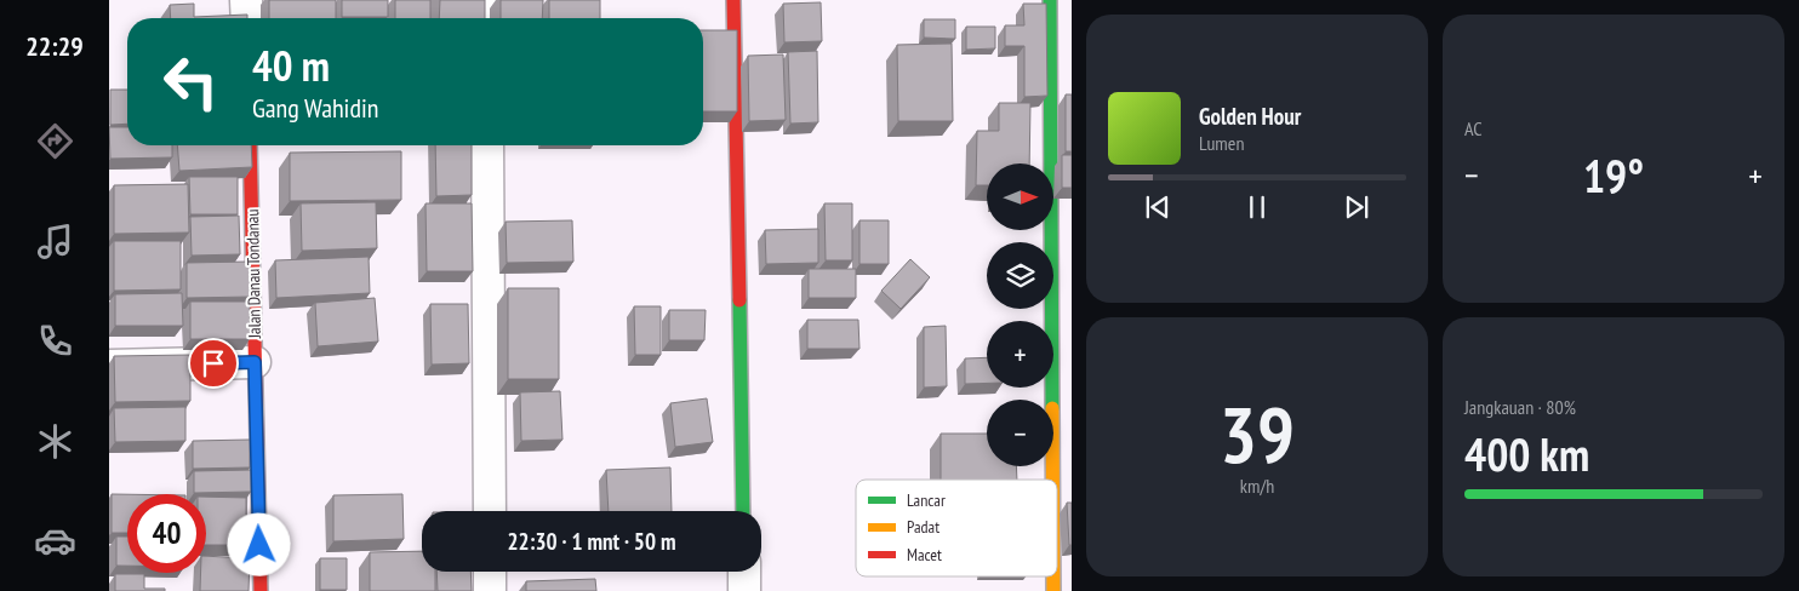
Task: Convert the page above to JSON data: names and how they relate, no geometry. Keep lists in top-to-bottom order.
{
  "streets": {
    "street": ["Jalan Danau Tondanau"]
  },
  "legend": ["Lancar", "Padat", "Macet"],
  "north": "right",
  "page": {
    "tabs": "22:29",
    "tile": [
      "AC",
      ["39", "km/h"],
      ["Jangkauan · 80%", "400 km"]
    ],
    "turn": ["40 m", "Gang Wahidin"],
    "song": ["Golden Hour", "Lumen"],
    "heat": ["−", "19°", "+"],
    "map_buttons": ["+", "−"],
    "limit": "40",
    "trip": "22:30 · 1 mnt · 50 m"
  }
}
